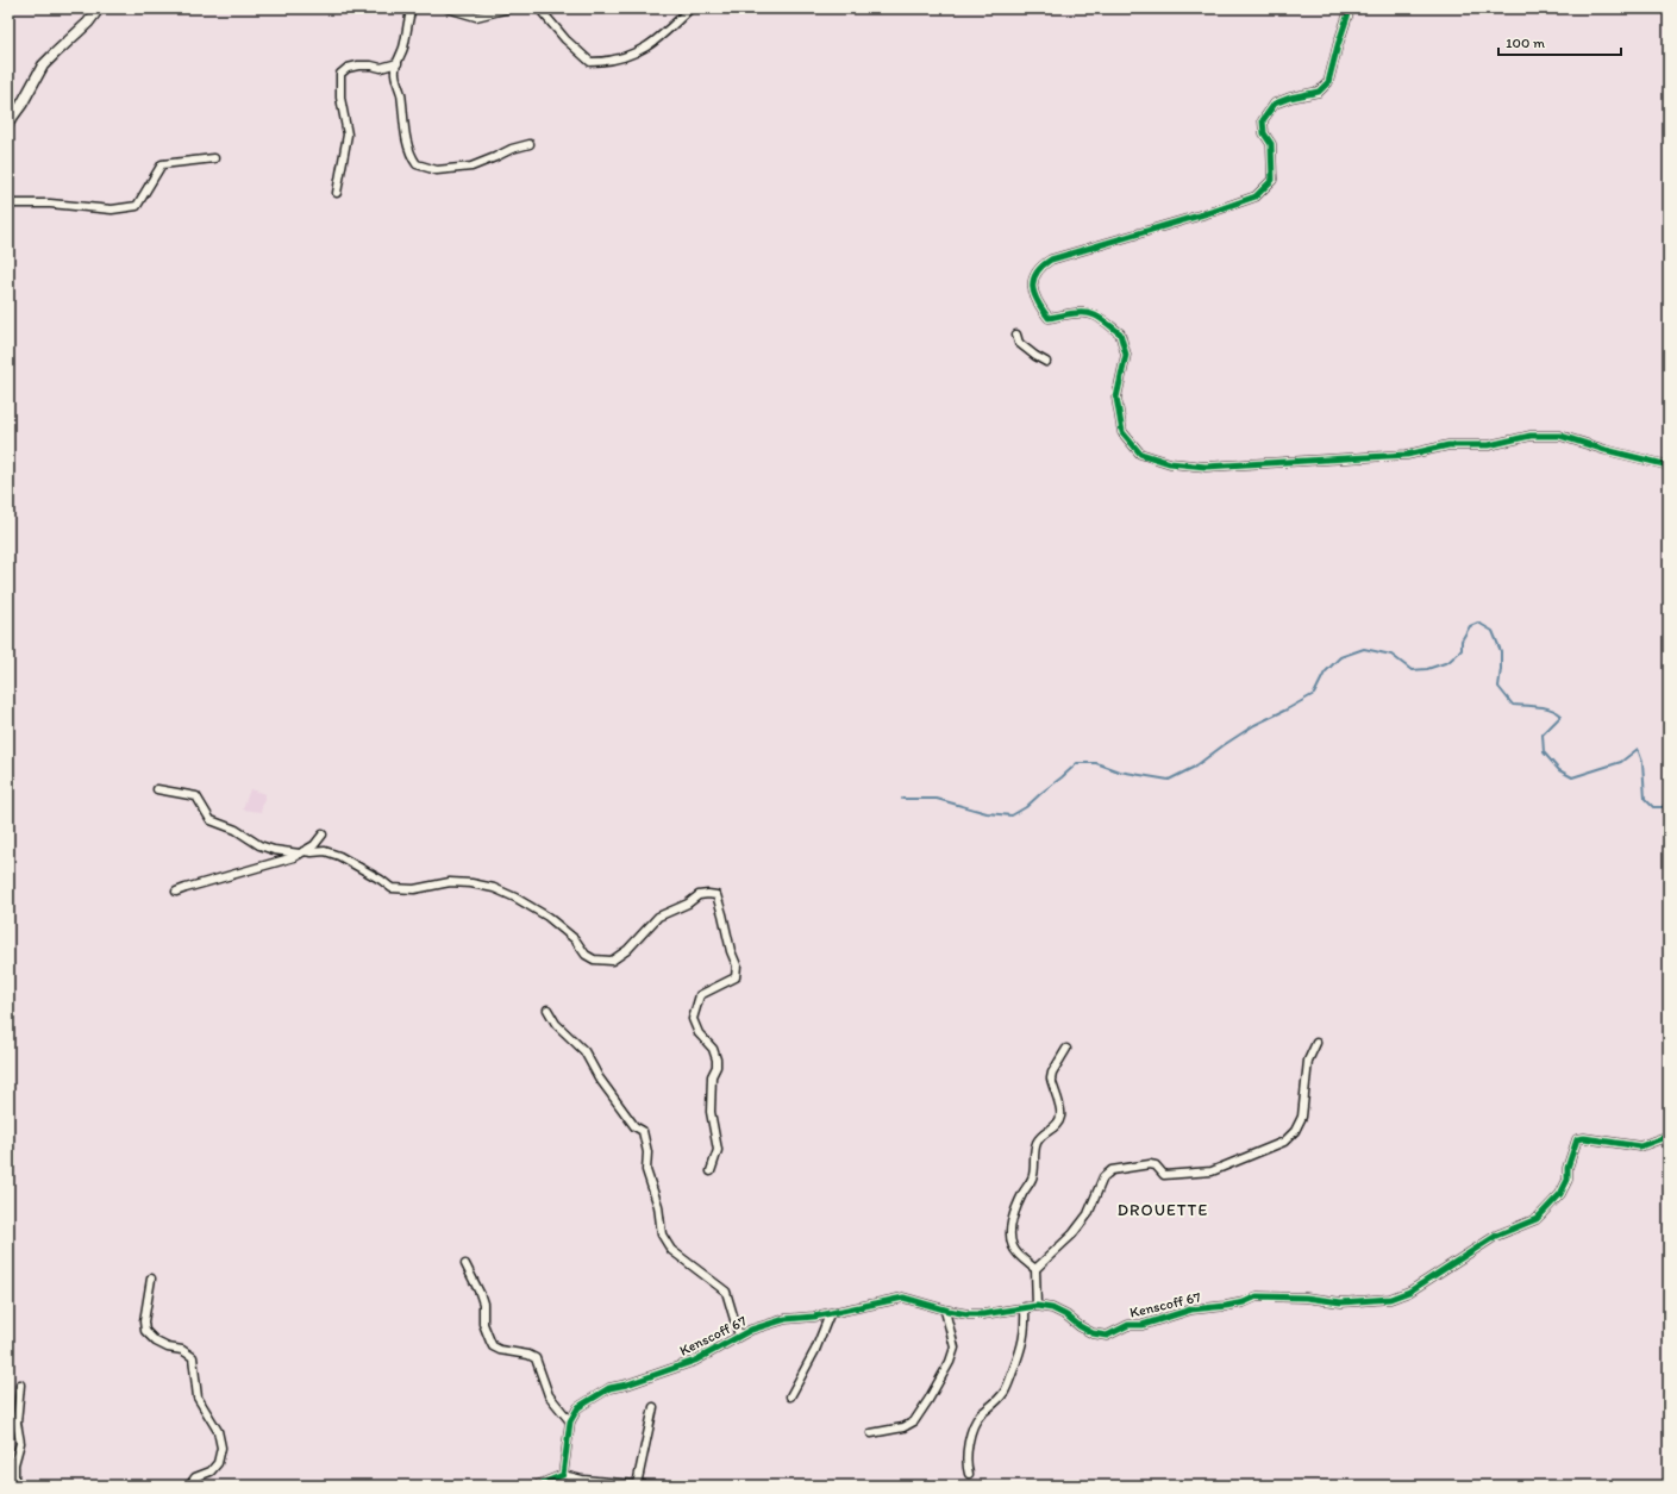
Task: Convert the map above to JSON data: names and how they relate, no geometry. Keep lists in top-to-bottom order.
{
  "streets": {
    "street": ["Kenscoff 67"]
  },
  "districts": ["DROUETTE"],
  "scale_bar": "100 m"
}
